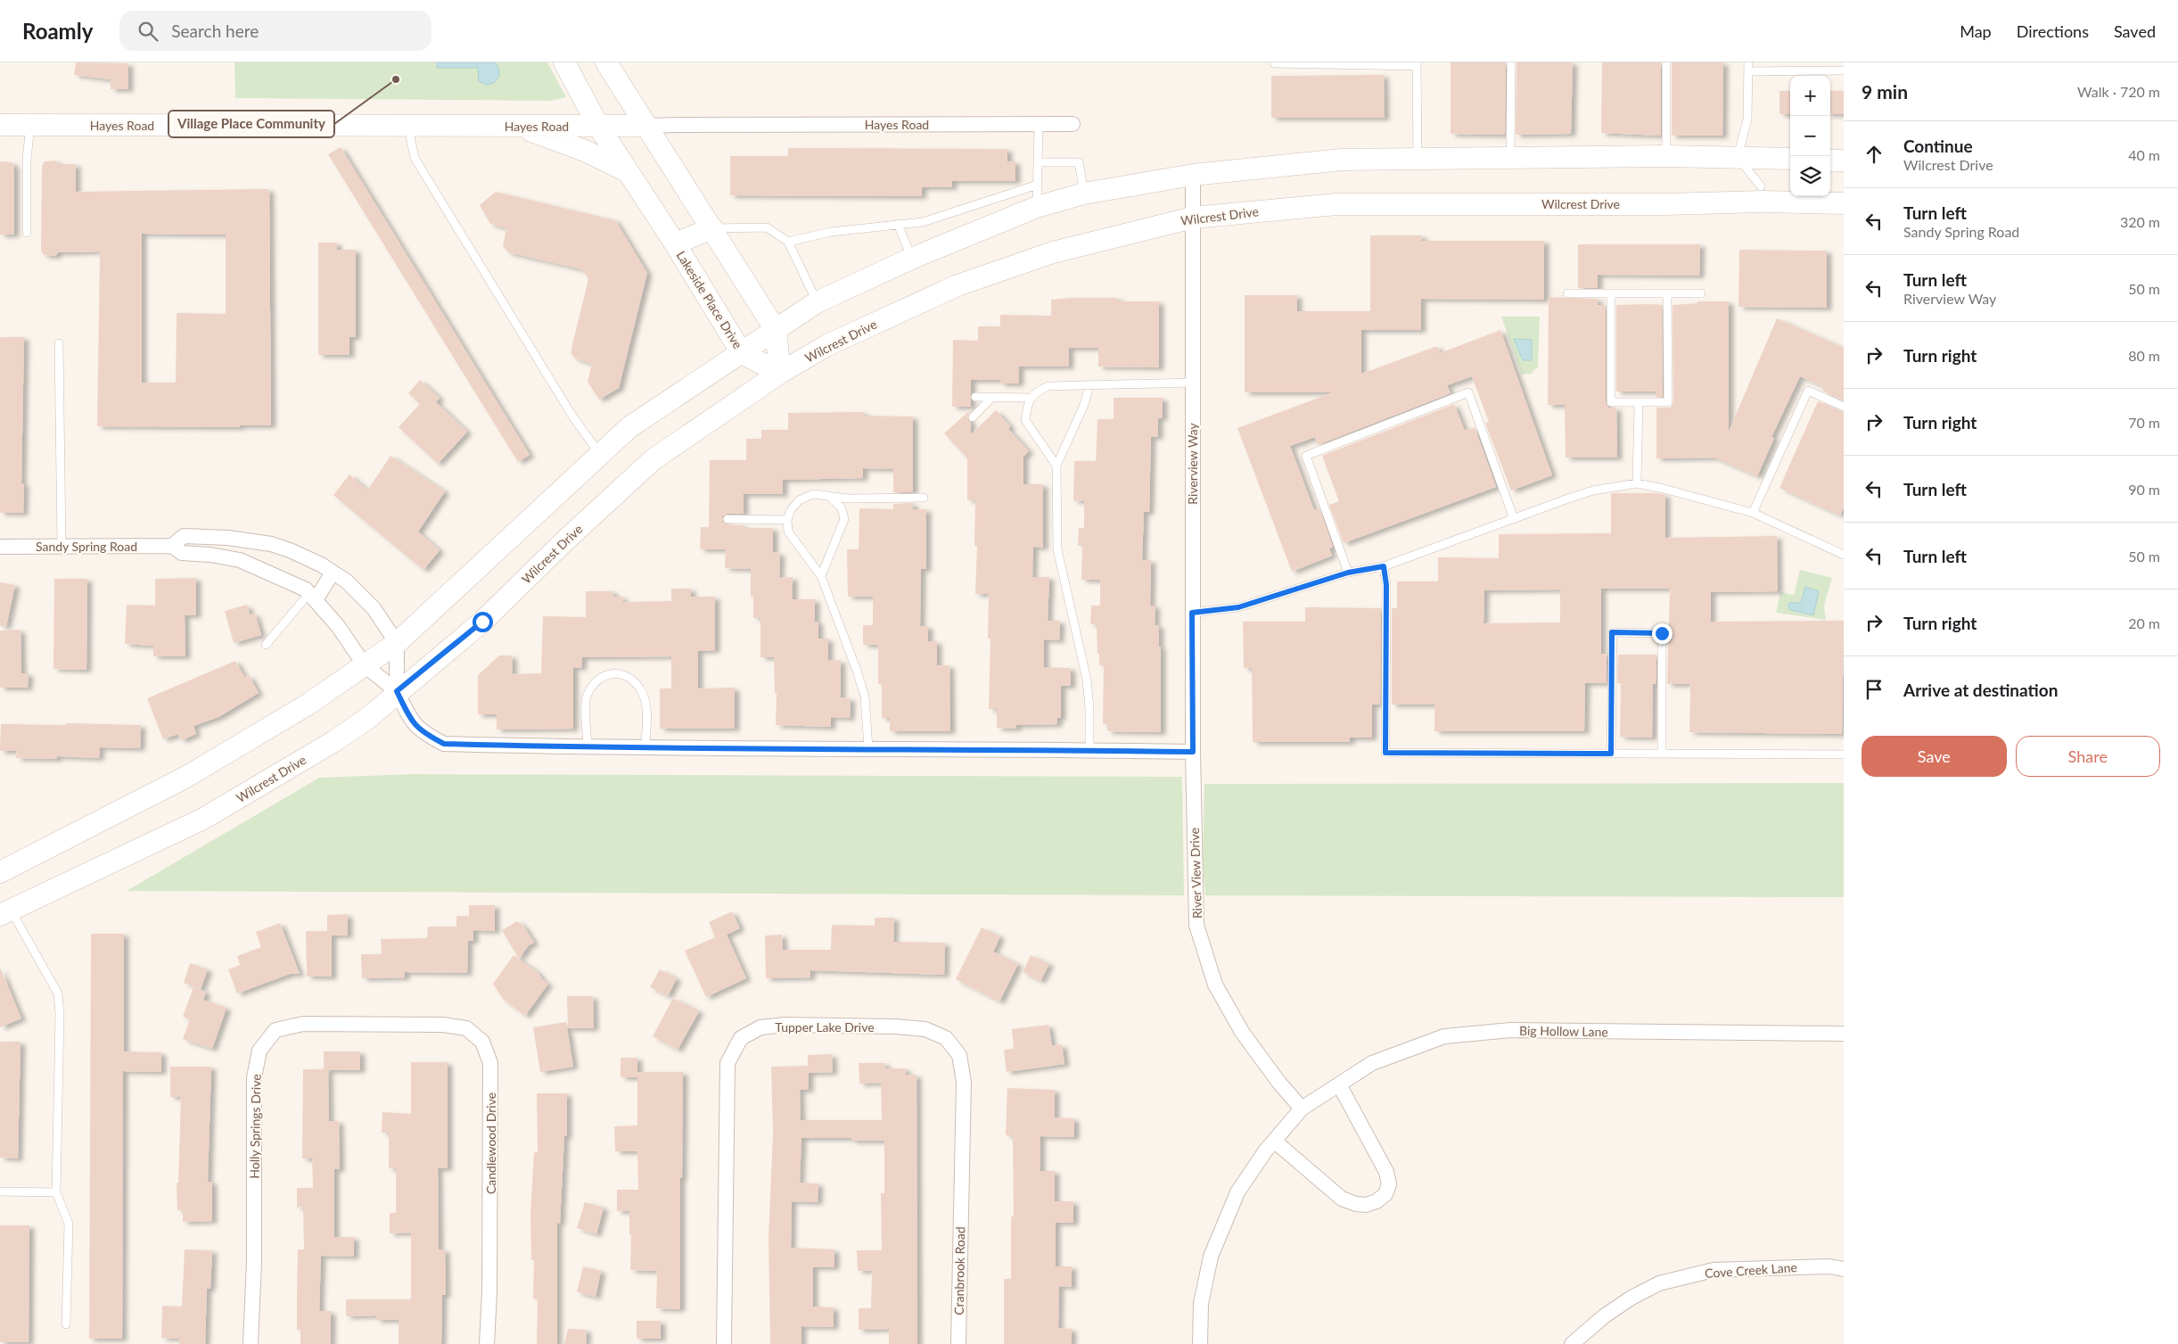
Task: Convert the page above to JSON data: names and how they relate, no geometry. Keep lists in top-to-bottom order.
{
  "streets": {
    "main road": ["Hayes Road", "Wilcrest Drive", "Lakeside Place Drive"],
    "street": [
      "Riverview Way",
      "Sandy Spring Road",
      "River View Drive",
      "Tupper Lake Drive",
      "Big Hollow Lane",
      "Holly Springs Drive",
      "Candlewood Drive",
      "Cove Creek Lane",
      "Cranbrook Road"
    ]
  },
  "crossings": [
    ["Hayes Road", "Lakeside Place Drive"],
    ["Wilcrest Drive", "Lakeside Place Drive"],
    ["Wilcrest Drive", "Riverview Way"],
    ["Wilcrest Drive", "Sandy Spring Road"],
    ["Riverview Way", "Sandy Spring Road"],
    ["Riverview Way", "River View Drive"],
    ["Sandy Spring Road", "River View Drive"],
    ["River View Drive", "Big Hollow Lane"],
    ["Tupper Lake Drive", "Cranbrook Road"],
    ["Holly Springs Drive", "Candlewood Drive"]
  ],
  "places": ["Village Place Community"],
  "page": {
    "header": "Roamly",
    "search": "Search here",
    "nav": ["Map", "Directions", "Saved"],
    "heading": ["9 min", "Walk · 720 m"],
    "map_buttons": ["+", "−"],
    "list": [
      ["Continue", "Wilcrest Drive", "40 m"],
      ["Turn left", "Sandy Spring Road", "320 m"],
      ["Turn left", "Riverview Way", "50 m"],
      ["Turn right", "80 m"],
      ["Turn right", "70 m"],
      ["Turn left", "90 m"],
      ["Turn left", "50 m"],
      ["Turn right", "20 m"],
      "Arrive at destination"
    ],
    "buttons": ["Save", "Share"]
  }
}
